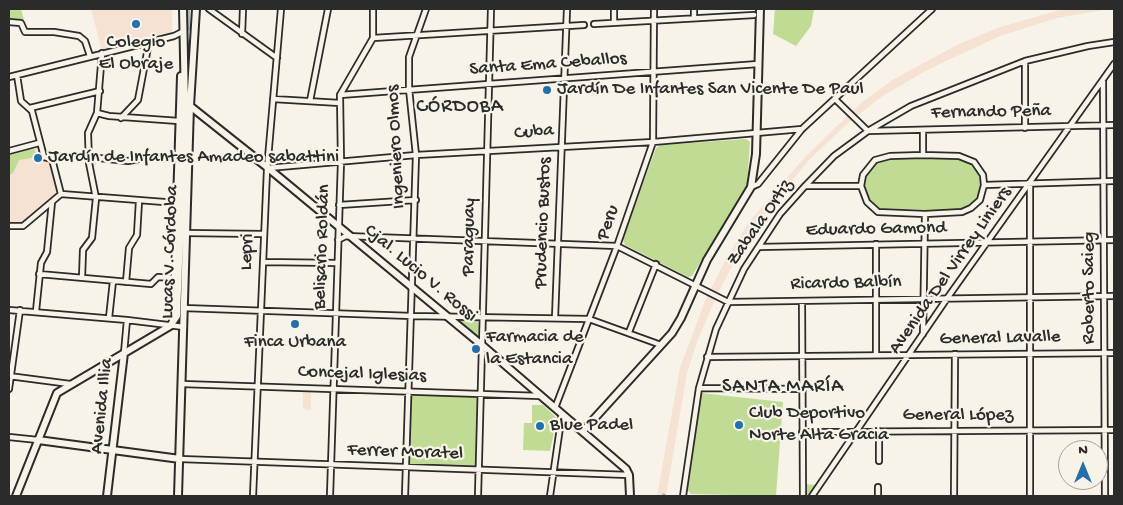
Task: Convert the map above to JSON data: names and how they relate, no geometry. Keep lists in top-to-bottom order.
{
  "streets": {
    "street": [
      "Santa Ema Ceballos",
      "Fernando Peña",
      "Cuba",
      "Ingeniero Olmos",
      "Prudencio Bustos",
      "Peru",
      "Zabala Ortiz",
      "Eduardo Gamond",
      "Paraguay",
      "Belisario Roldán",
      "Lucas V. Córdoba",
      "Lepri",
      "Avenida Del Virrey Liniers",
      "Cjal. Lucio V. Rossi",
      "Ricardo Balbín",
      "Roberto Saieg",
      "General Lavalle",
      "Concejal Iglesias",
      "Avenida Illia",
      "General López",
      "Ferrer Moratel"
    ]
  },
  "crossings": [
    ["Santa Ema Ceballos", "Ingeniero Olmos"],
    ["Santa Ema Ceballos", "Prudencio Bustos"],
    ["Santa Ema Ceballos", "Peru"],
    ["Santa Ema Ceballos", "Paraguay"],
    ["Santa Ema Ceballos", "Belisario Roldán"],
    ["Fernando Peña", "Zabala Ortiz"],
    ["Fernando Peña", "Avenida Del Virrey Liniers"],
    ["Fernando Peña", "Roberto Saieg"],
    ["Cuba", "Ingeniero Olmos"],
    ["Cuba", "Prudencio Bustos"],
    ["Cuba", "Peru"],
    ["Cuba", "Paraguay"],
    ["Cuba", "Belisario Roldán"],
    ["Cuba", "Lepri"],
    ["Cuba", "Cjal. Lucio V. Rossi"],
    ["Ingeniero Olmos", "Cjal. Lucio V. Rossi"],
    ["Ingeniero Olmos", "Concejal Iglesias"],
    ["Ingeniero Olmos", "Ferrer Moratel"],
    ["Peru", "Cjal. Lucio V. Rossi"],
    ["Zabala Ortiz", "Eduardo Gamond"],
    ["Zabala Ortiz", "Ricardo Balbín"],
    ["Zabala Ortiz", "General Lavalle"],
    ["Eduardo Gamond", "Avenida Del Virrey Liniers"],
    ["Eduardo Gamond", "Roberto Saieg"],
    ["Paraguay", "Cjal. Lucio V. Rossi"],
    ["Paraguay", "Concejal Iglesias"],
    ["Paraguay", "Ferrer Moratel"],
    ["Belisario Roldán", "Cjal. Lucio V. Rossi"],
    ["Belisario Roldán", "Concejal Iglesias"],
    ["Belisario Roldán", "Ferrer Moratel"],
    ["Lucas V. Córdoba", "Cjal. Lucio V. Rossi"],
    ["Lucas V. Córdoba", "Concejal Iglesias"],
    ["Lucas V. Córdoba", "Ferrer Moratel"],
    ["Lepri", "Cjal. Lucio V. Rossi"],
    ["Lepri", "Concejal Iglesias"],
    ["Lepri", "Ferrer Moratel"],
    ["Avenida Del Virrey Liniers", "Ricardo Balbín"],
    ["Avenida Del Virrey Liniers", "Roberto Saieg"],
    ["Avenida Del Virrey Liniers", "General Lavalle"],
    ["Avenida Del Virrey Liniers", "General López"],
    ["Cjal. Lucio V. Rossi", "Concejal Iglesias"],
    ["Cjal. Lucio V. Rossi", "Ferrer Moratel"],
    ["Ricardo Balbín", "Roberto Saieg"],
    ["Roberto Saieg", "General Lavalle"],
    ["Roberto Saieg", "General López"]
  ],
  "districts": ["CÓRDOBA", "SANTA MARÍA"],
  "places": [
    "Colegio El Obraje",
    "Jardín De Infantes San Vicente De Paul",
    "Jardín de Infantes Amadeo sabattini",
    "Finca Urbana",
    "Farmacia de la Estancia",
    "Club Deportivo Norte Alta Gracia",
    "Blue Padel"
  ],
  "north": "top"
}
